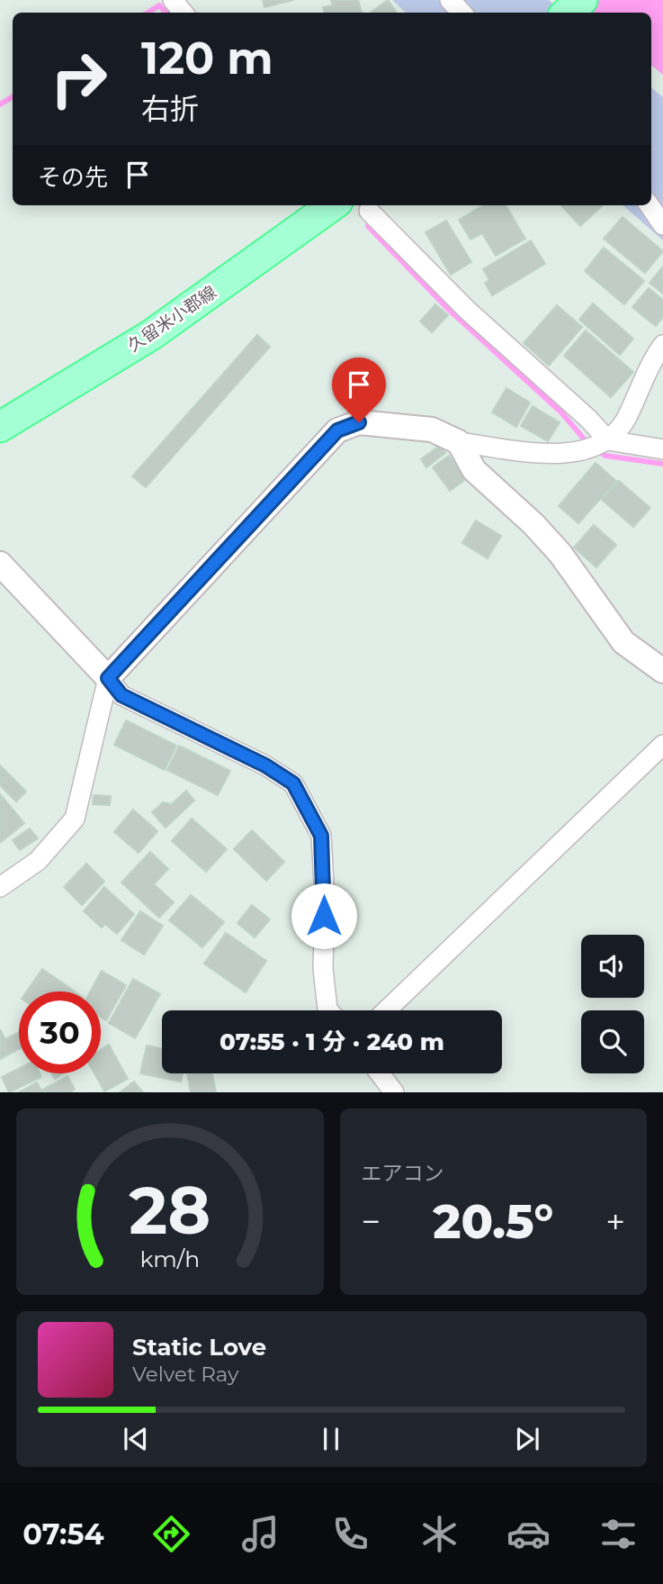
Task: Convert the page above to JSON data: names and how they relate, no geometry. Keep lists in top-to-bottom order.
{
  "streets": {
    "main road": ["久留米小郡線"]
  },
  "page": {
    "turn": ["120 m", "右折"],
    "then": "その先",
    "limit": "30",
    "trip": "07:55 · 1 分 · 240 m",
    "tile": "エアコン",
    "heat": ["−", "20.5°", "+"],
    "song": ["Static Love", "Velvet Ray"],
    "tabs": "07:54",
    "gauge": ["28", "km/h"]
  }
}
